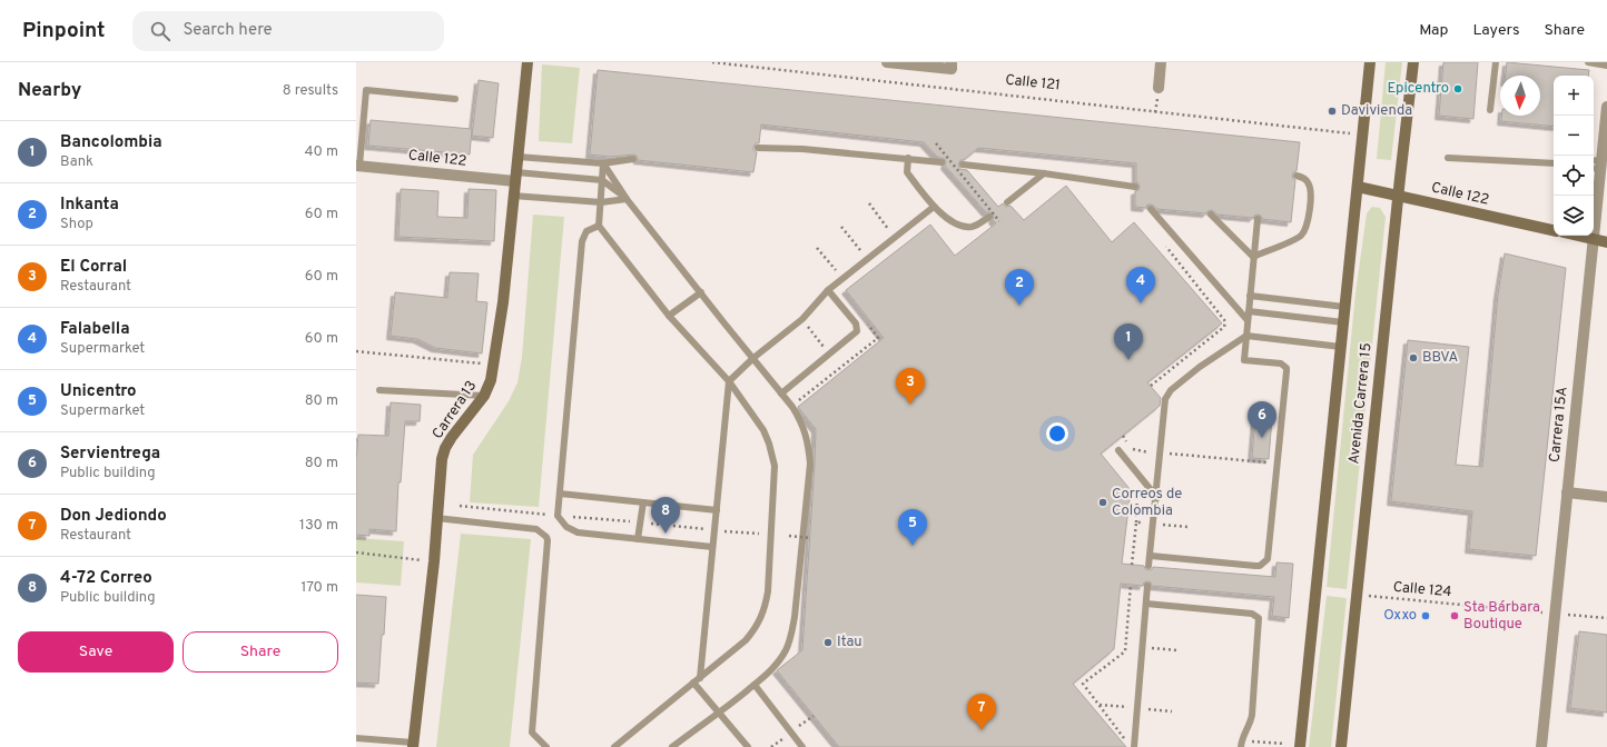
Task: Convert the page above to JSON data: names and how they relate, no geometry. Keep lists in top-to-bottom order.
{
  "streets": {
    "main road": ["Calle 122", "Avenida Carrera 15", "Carrera 13"],
    "street": ["Carrera 15A"],
    "path": ["Calle 121", "Calle 124"]
  },
  "crossings": [
    ["Calle 122", "Avenida Carrera 15"],
    ["Calle 122", "Carrera 13"],
    ["Carrera 15A", "Calle 124"]
  ],
  "places": [
    "Epicentro",
    "Davivienda",
    "BBVA",
    "Correos de Colombia",
    "Oxxo",
    "Sta Bárbara Boutique",
    "Itau"
  ],
  "north": "bottom",
  "page": {
    "header": "Pinpoint",
    "search": "Search here",
    "nav": ["Map", "Layers", "Share"],
    "heading": ["Nearby", "8 results"],
    "map_buttons": ["+", "−"],
    "list": [
      {
        "mark": "1",
        "name": "Bancolombia",
        "note": "Bank",
        "value": "40 m"
      },
      {
        "mark": "2",
        "name": "Inkanta",
        "note": "Shop",
        "value": "60 m"
      },
      {
        "mark": "3",
        "name": "El Corral",
        "note": "Restaurant",
        "value": "60 m"
      },
      {
        "mark": "4",
        "name": "Falabella",
        "note": "Supermarket",
        "value": "60 m"
      },
      {
        "mark": "5",
        "name": "Unicentro",
        "note": "Supermarket",
        "value": "80 m"
      },
      {
        "mark": "6",
        "name": "Servientrega",
        "note": "Public building",
        "value": "80 m"
      },
      {
        "mark": "7",
        "name": "Don Jediondo",
        "note": "Restaurant",
        "value": "130 m"
      },
      {
        "mark": "8",
        "name": "4-72 Correo",
        "note": "Public building",
        "value": "170 m"
      }
    ],
    "pins": [
      "4",
      "2",
      "1",
      "3",
      "6",
      "8",
      "5",
      "7"
    ],
    "buttons": ["Save", "Share"]
  }
}
